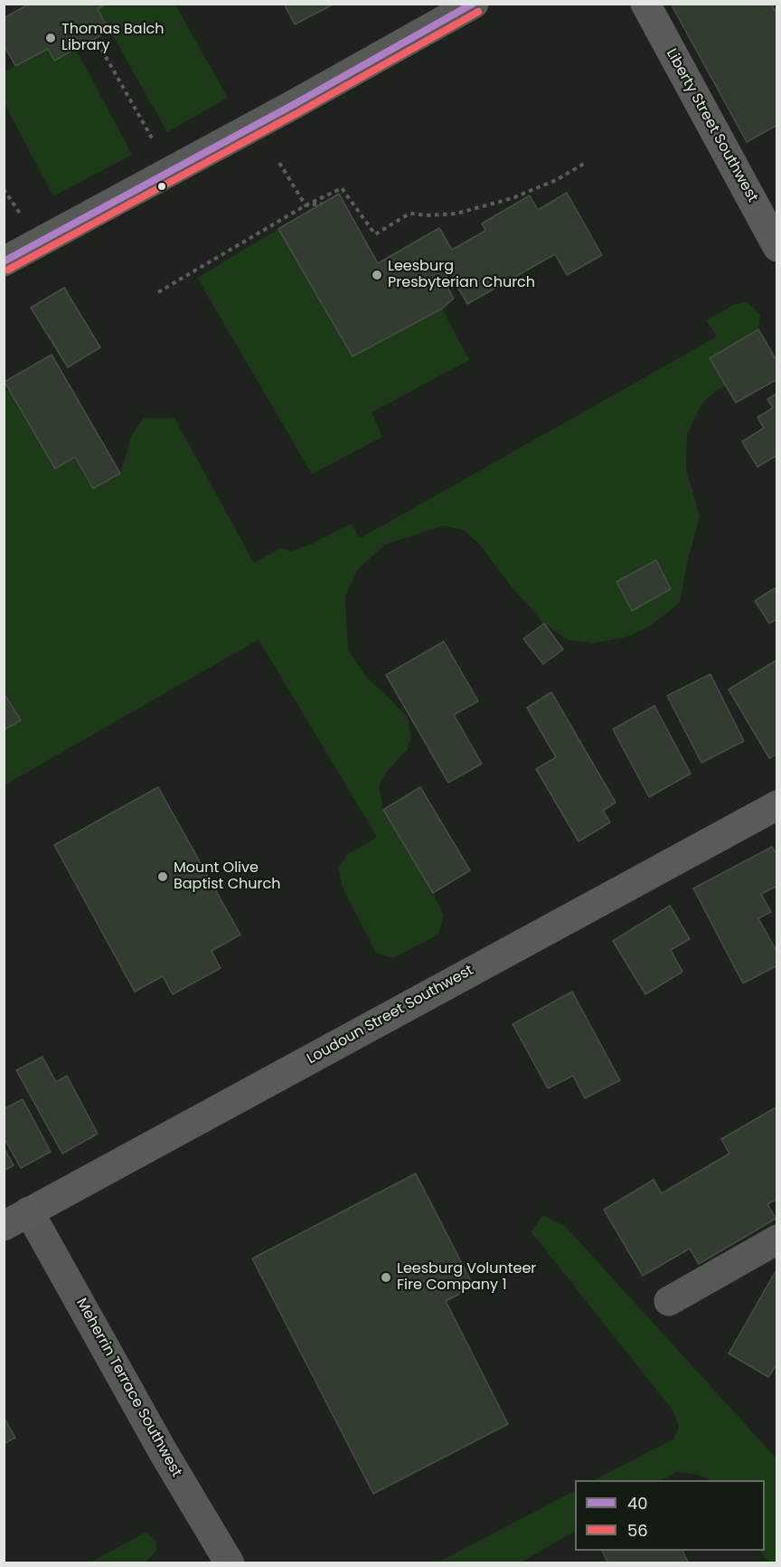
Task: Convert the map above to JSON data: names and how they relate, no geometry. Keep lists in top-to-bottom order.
{
  "streets": {
    "main road": ["Liberty Street Southwest", "Loudoun Street Southwest"],
    "street": ["Meherrin Terrace Southwest"]
  },
  "crossings": [
    ["Loudoun Street Southwest", "Meherrin Terrace Southwest"]
  ],
  "places": [
    "Thomas Balch Library",
    "Leesburg Presbyterian Church",
    "Mount Olive Baptist Church",
    "Leesburg Volunteer Fire Company 1"
  ],
  "lines": ["transit line 40", "transit line 56"],
  "legend": ["40", "56"]
}
